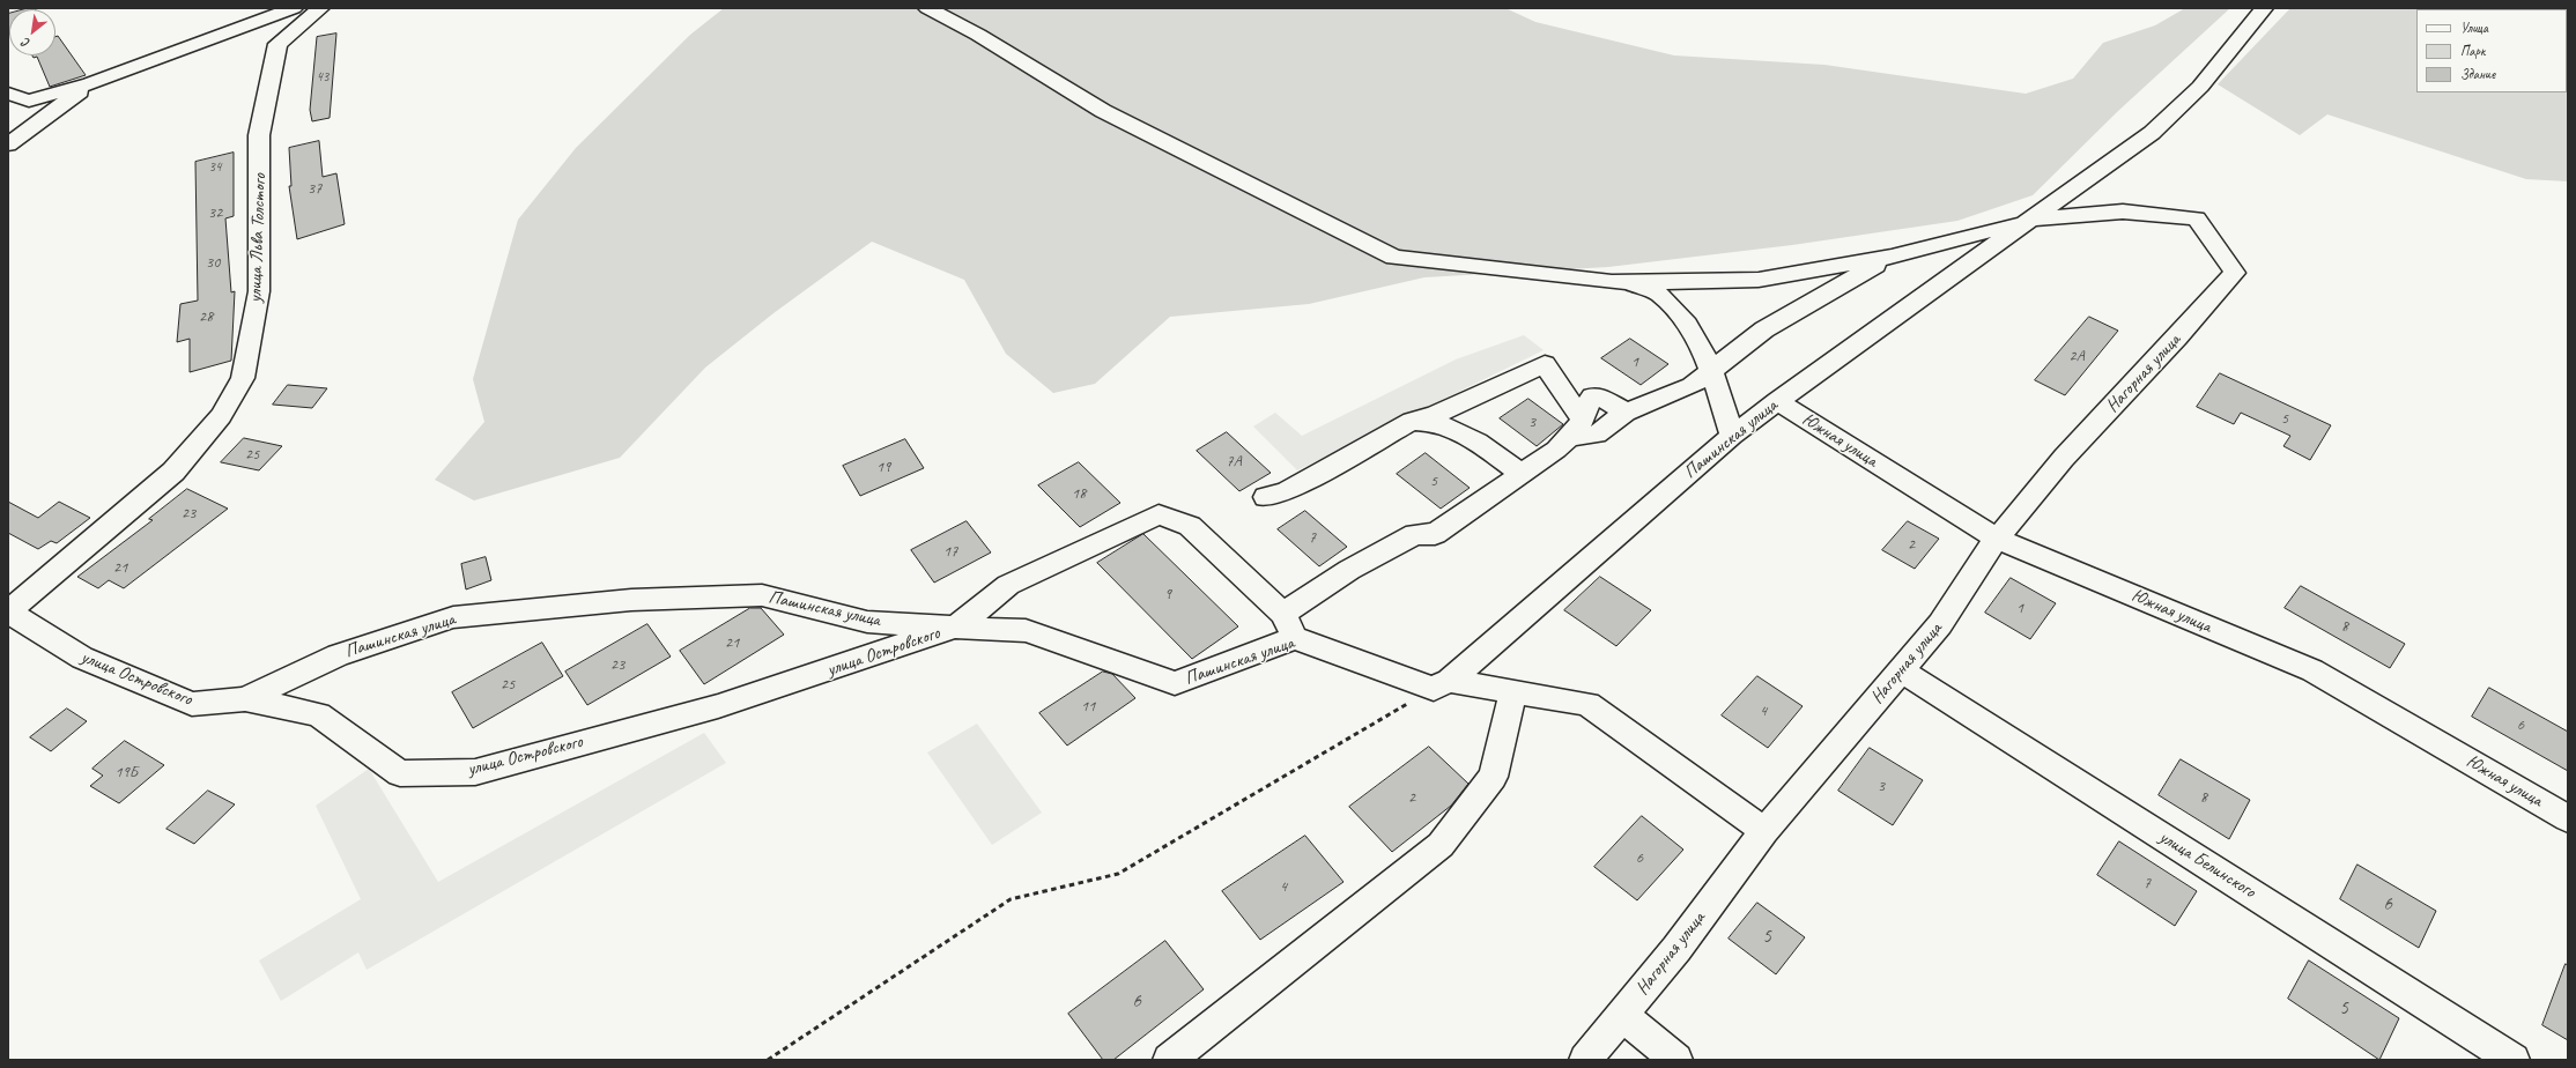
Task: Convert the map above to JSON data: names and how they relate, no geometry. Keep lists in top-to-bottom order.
{
  "streets": {
    "street": [
      "улица Льва Толстого",
      "Нагорная улица",
      "Пашинская улица",
      "Южная улица",
      "улица Островского",
      "улица Белинского"
    ]
  },
  "crossings": [
    ["улица Льва Толстого", "улица Островского"],
    ["Нагорная улица", "Пашинская улица"],
    ["Нагорная улица", "Южная улица"],
    ["Нагорная улица", "улица Белинского"],
    ["Пашинская улица", "Южная улица"],
    ["Пашинская улица", "улица Островского"]
  ],
  "house_numbers": [
    "43",
    "34",
    "37",
    "32",
    "30",
    "28",
    "2А",
    "1",
    "5",
    "3",
    "25",
    "7А",
    "19",
    "5",
    "18",
    "23",
    "7",
    "2",
    "17",
    "21",
    "9",
    "1",
    "8",
    "21",
    "23",
    "25",
    "11",
    "4",
    "6",
    "19Б",
    "3",
    "2",
    "8",
    "6",
    "7",
    "4",
    "6",
    "5",
    "6",
    "5"
  ],
  "legend": ["Улица", "Парк", "Здание"],
  "north": "bottom left"
}
